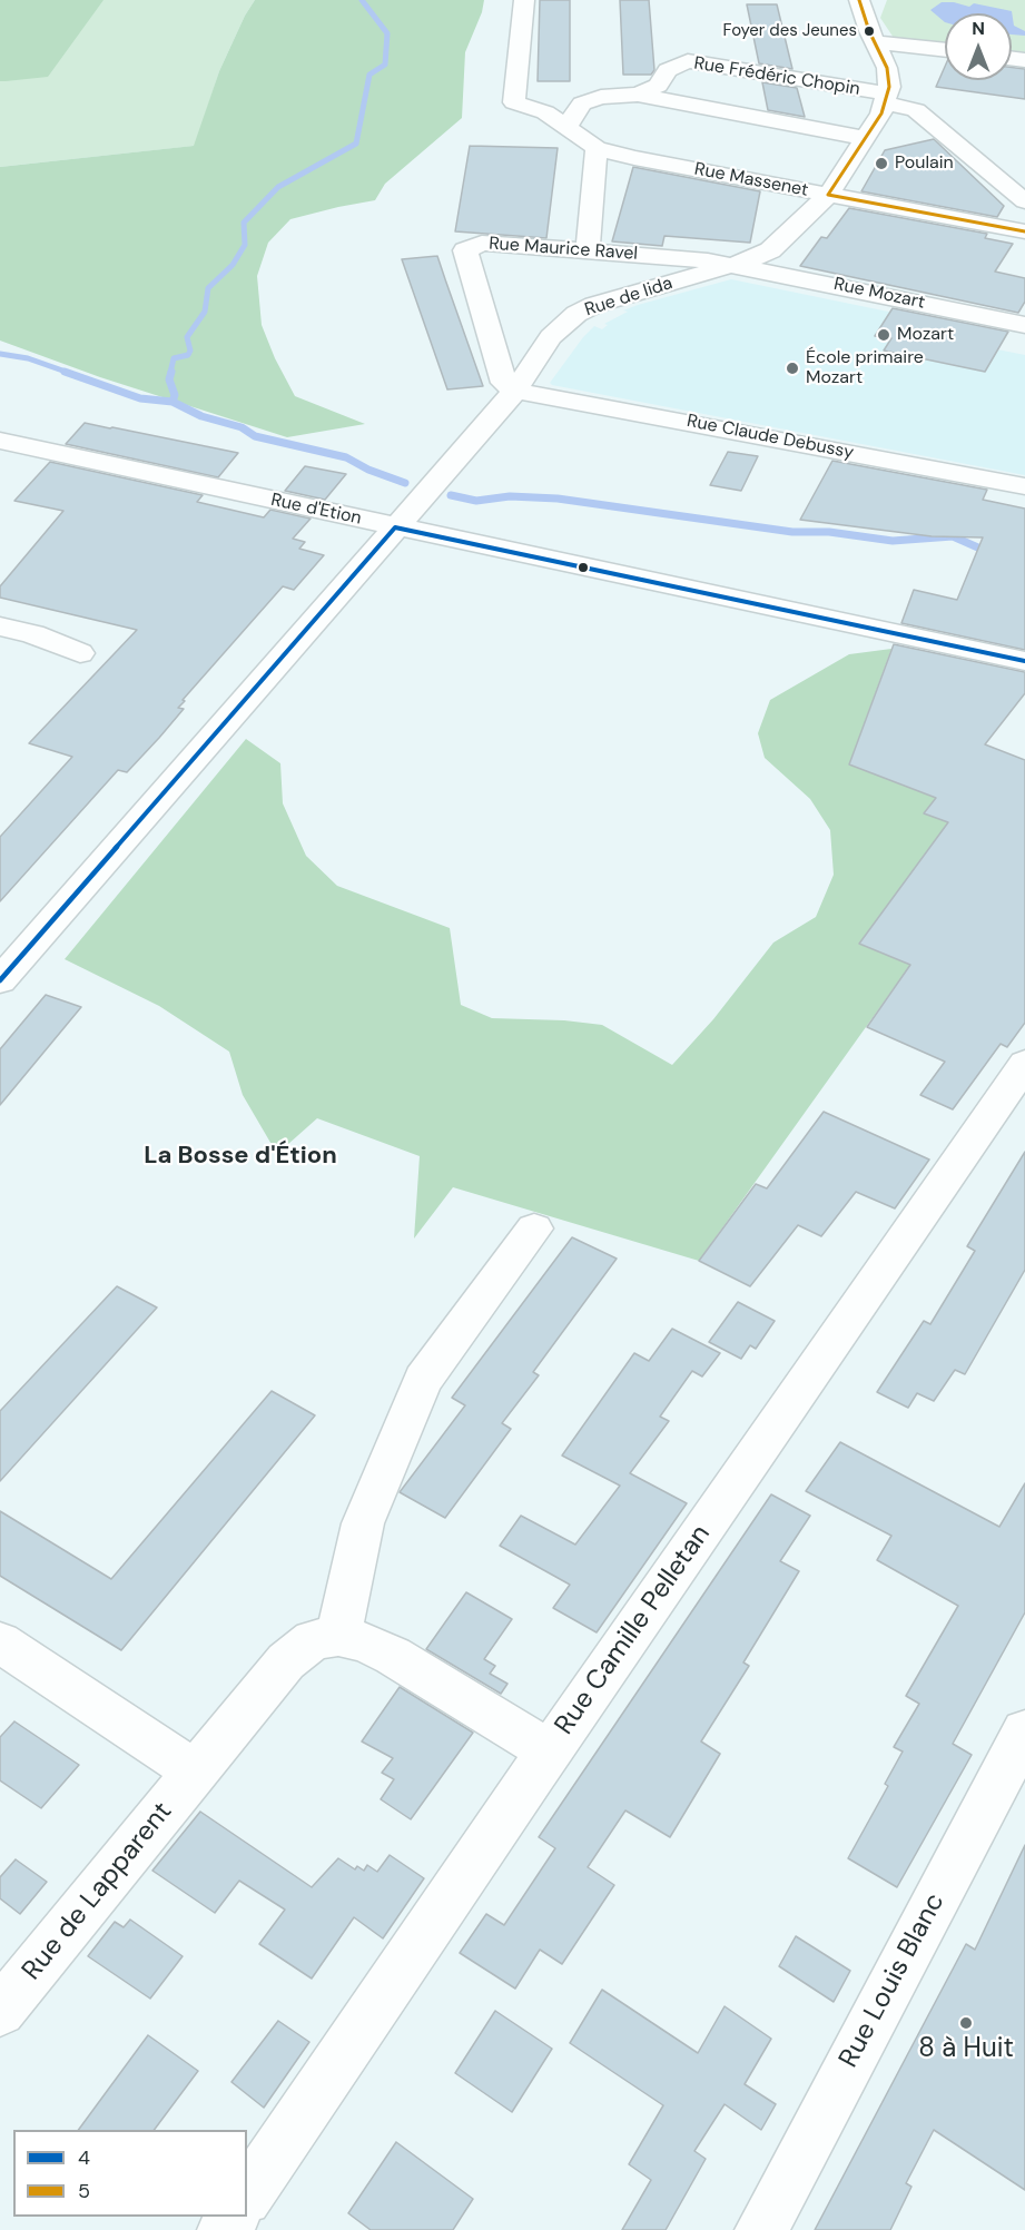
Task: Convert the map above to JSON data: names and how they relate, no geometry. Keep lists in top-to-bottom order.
{
  "streets": {
    "street": [
      "Rue Frédéric Chopin",
      "Rue Massenet",
      "Rue Maurice Ravel",
      "Rue Mozart",
      "Rue de Iida",
      "Rue Claude Debussy",
      "Rue d'Etion",
      "Rue Camille Pelletan",
      "Rue de Lapparent",
      "Rue Louis Blanc"
    ]
  },
  "crossings": [
    ["Rue Frédéric Chopin", "Rue Massenet"],
    ["Rue Frédéric Chopin", "Rue de Iida"],
    ["Rue Massenet", "Rue de Iida"],
    ["Rue Maurice Ravel", "Rue Mozart"],
    ["Rue Maurice Ravel", "Rue de Iida"],
    ["Rue Maurice Ravel", "Rue Claude Debussy"],
    ["Rue Mozart", "Rue de Iida"],
    ["Rue de Iida", "Rue Claude Debussy"],
    ["Rue de Iida", "Rue d'Etion"]
  ],
  "districts": ["La Bosse d'Étion"],
  "places": [
    "Foyer des Jeunes",
    "Poulain",
    "Mozart",
    "École primaire Mozart",
    "8 à Huit"
  ],
  "lines": ["transit line 5", "transit line 4"],
  "legend": ["4", "5"],
  "north": "top"
}
